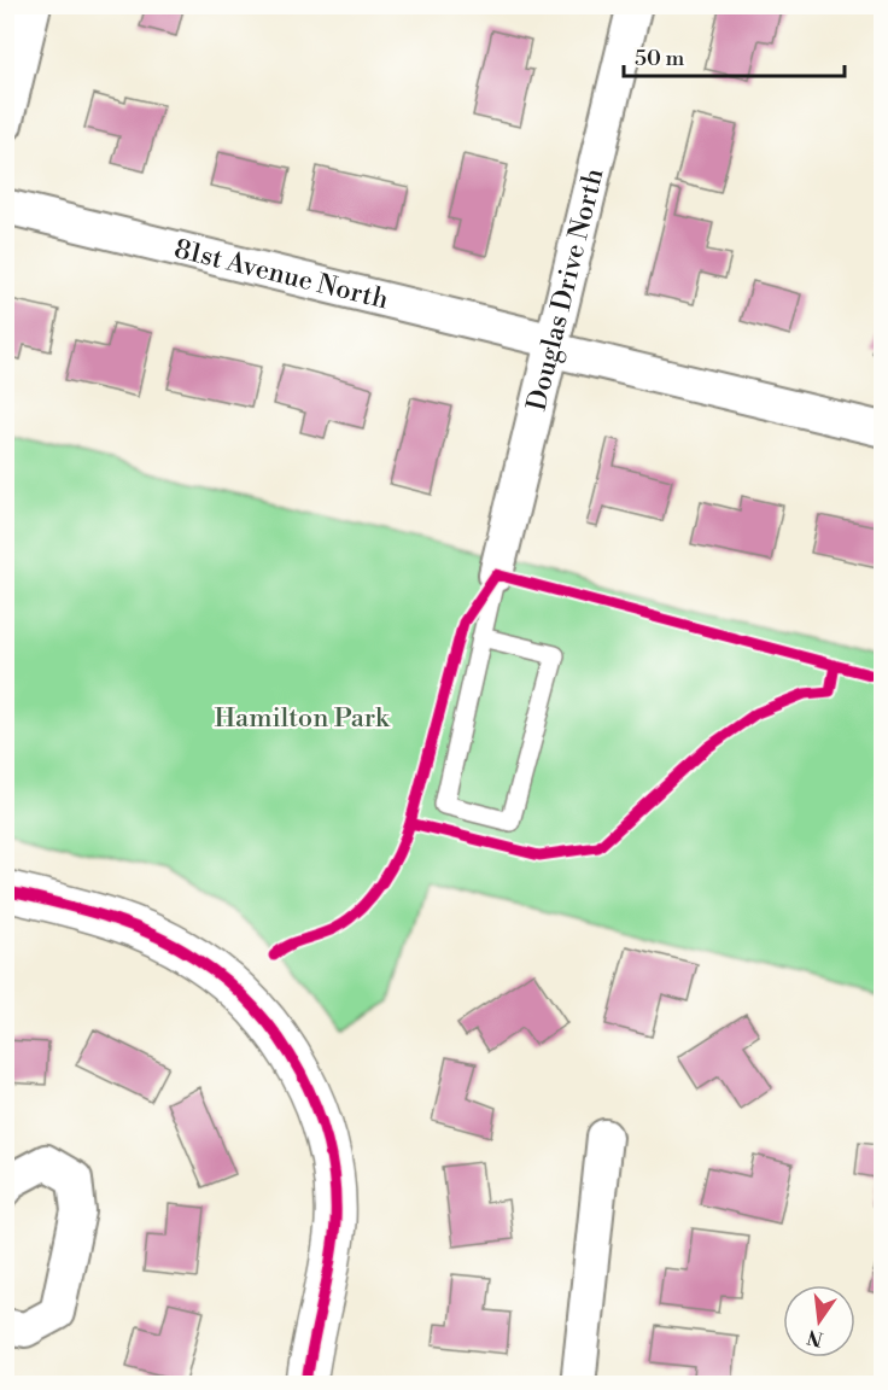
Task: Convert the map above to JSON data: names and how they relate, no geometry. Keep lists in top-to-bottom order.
{
  "streets": {
    "street": ["81st Avenue North", "Douglas Drive North"]
  },
  "crossings": [
    ["81st Avenue North", "Douglas Drive North"]
  ],
  "parks": ["Hamilton Park"],
  "scale_bar": "50 m",
  "north": "bottom"
}
